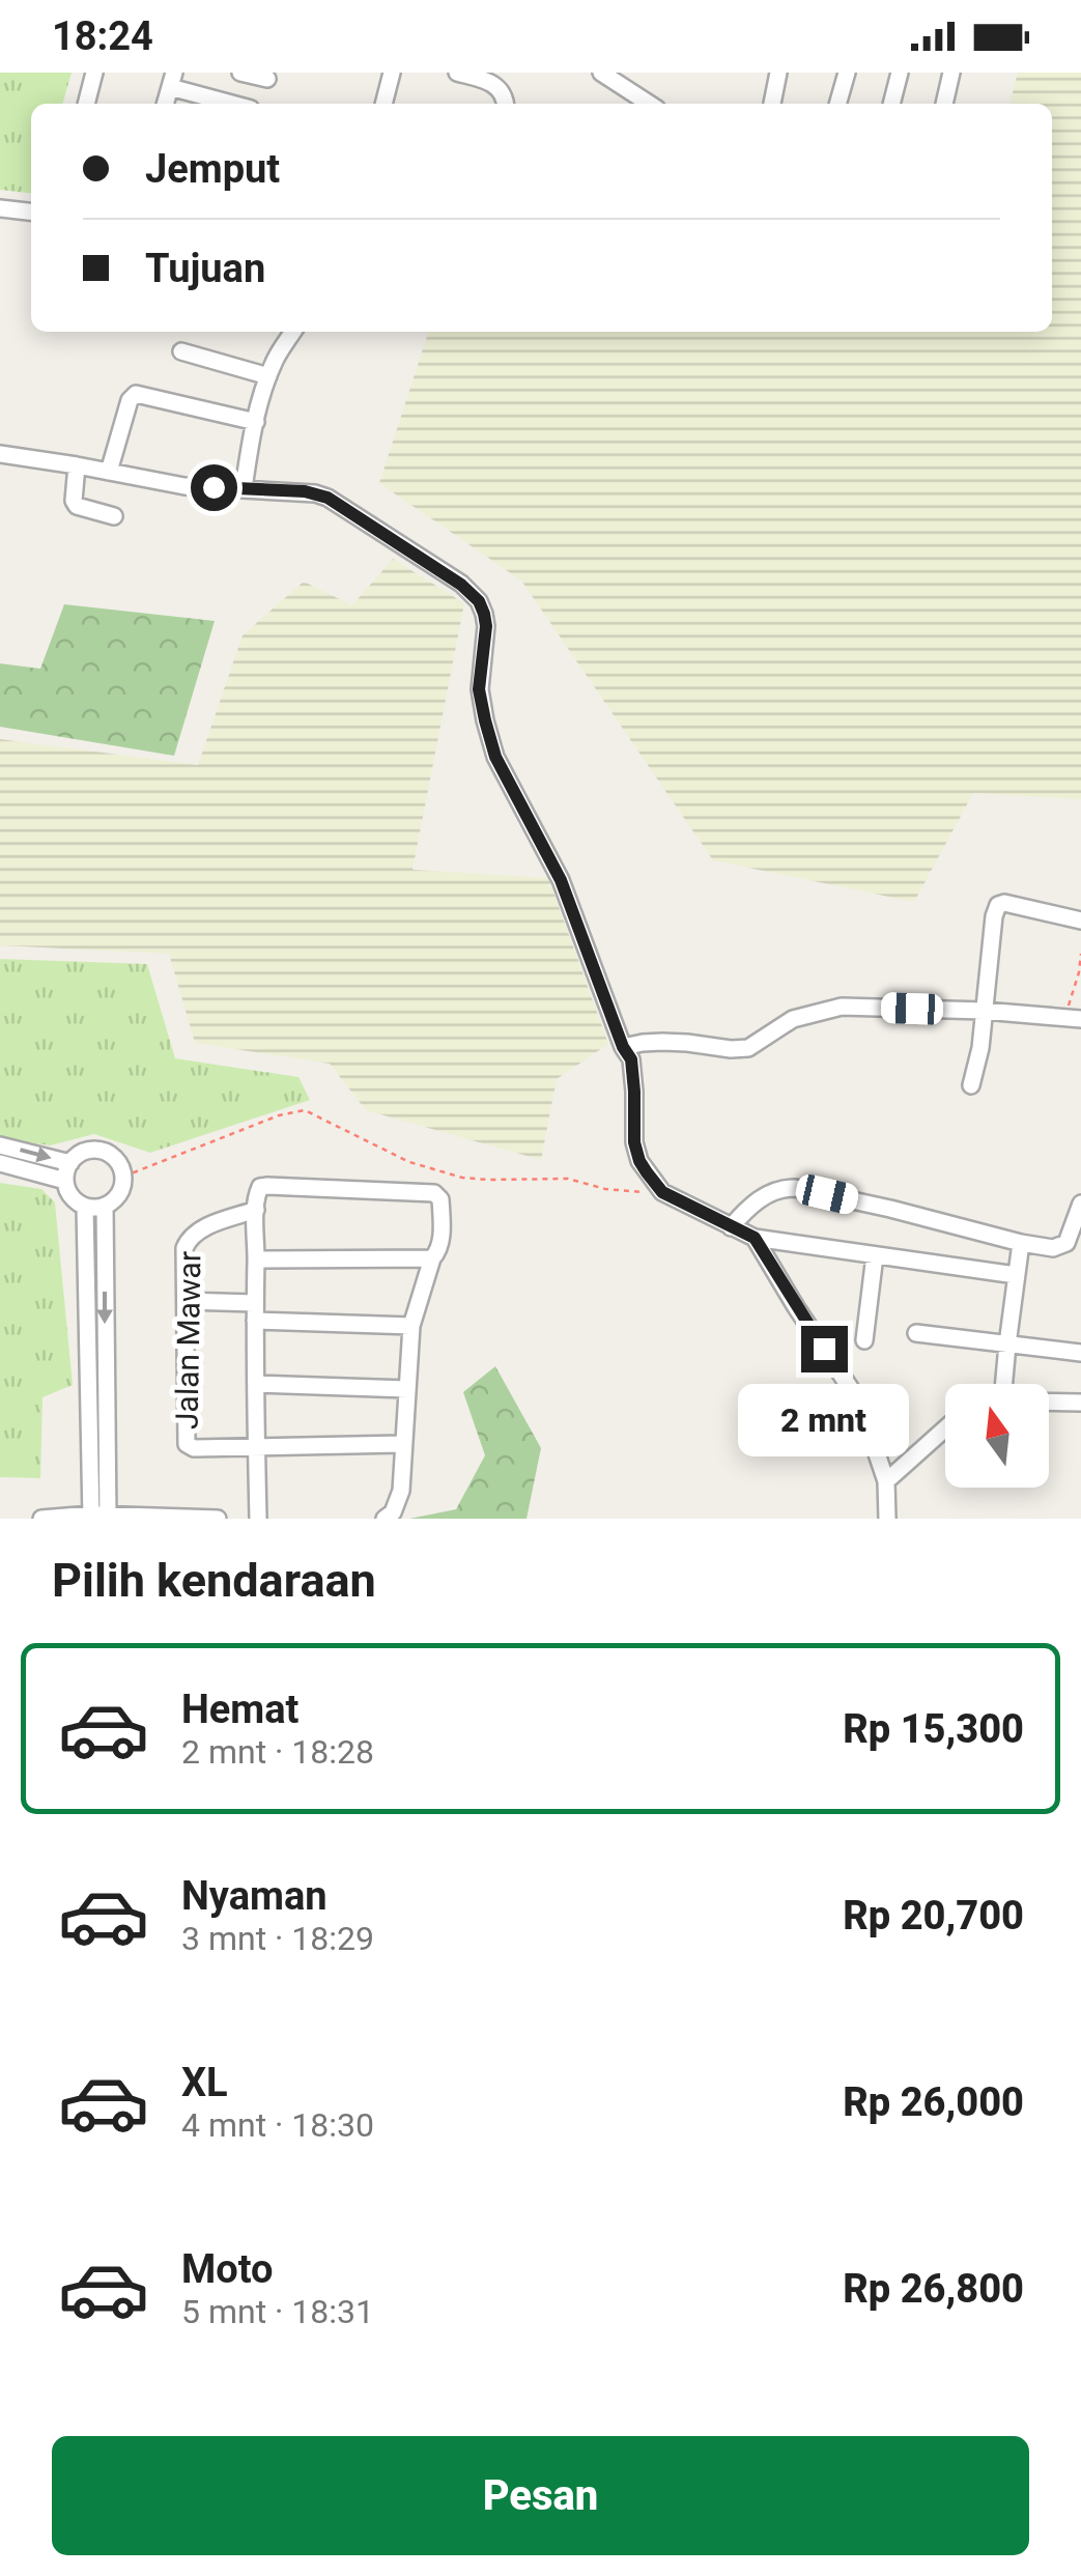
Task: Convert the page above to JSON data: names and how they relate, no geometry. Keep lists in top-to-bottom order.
{
  "streets": {
    "street": ["Jalan Mawar"]
  },
  "north": "top",
  "page": {
    "status": "18:24",
    "banner": ["Jemput", "Tujuan"],
    "bubble": "2 mnt",
    "heading": "Pilih kendaraan",
    "list": [
      {
        "name": "Hemat",
        "note": "2 mnt · 18:28",
        "value": "Rp 15,300"
      },
      {
        "name": "Nyaman",
        "note": "3 mnt · 18:29",
        "value": "Rp 20,700"
      },
      {
        "name": "XL",
        "note": "4 mnt · 18:30",
        "value": "Rp 26,000"
      },
      {
        "name": "Moto",
        "note": "5 mnt · 18:31",
        "value": "Rp 26,800"
      }
    ],
    "buttons": "Pesan"
  }
}
